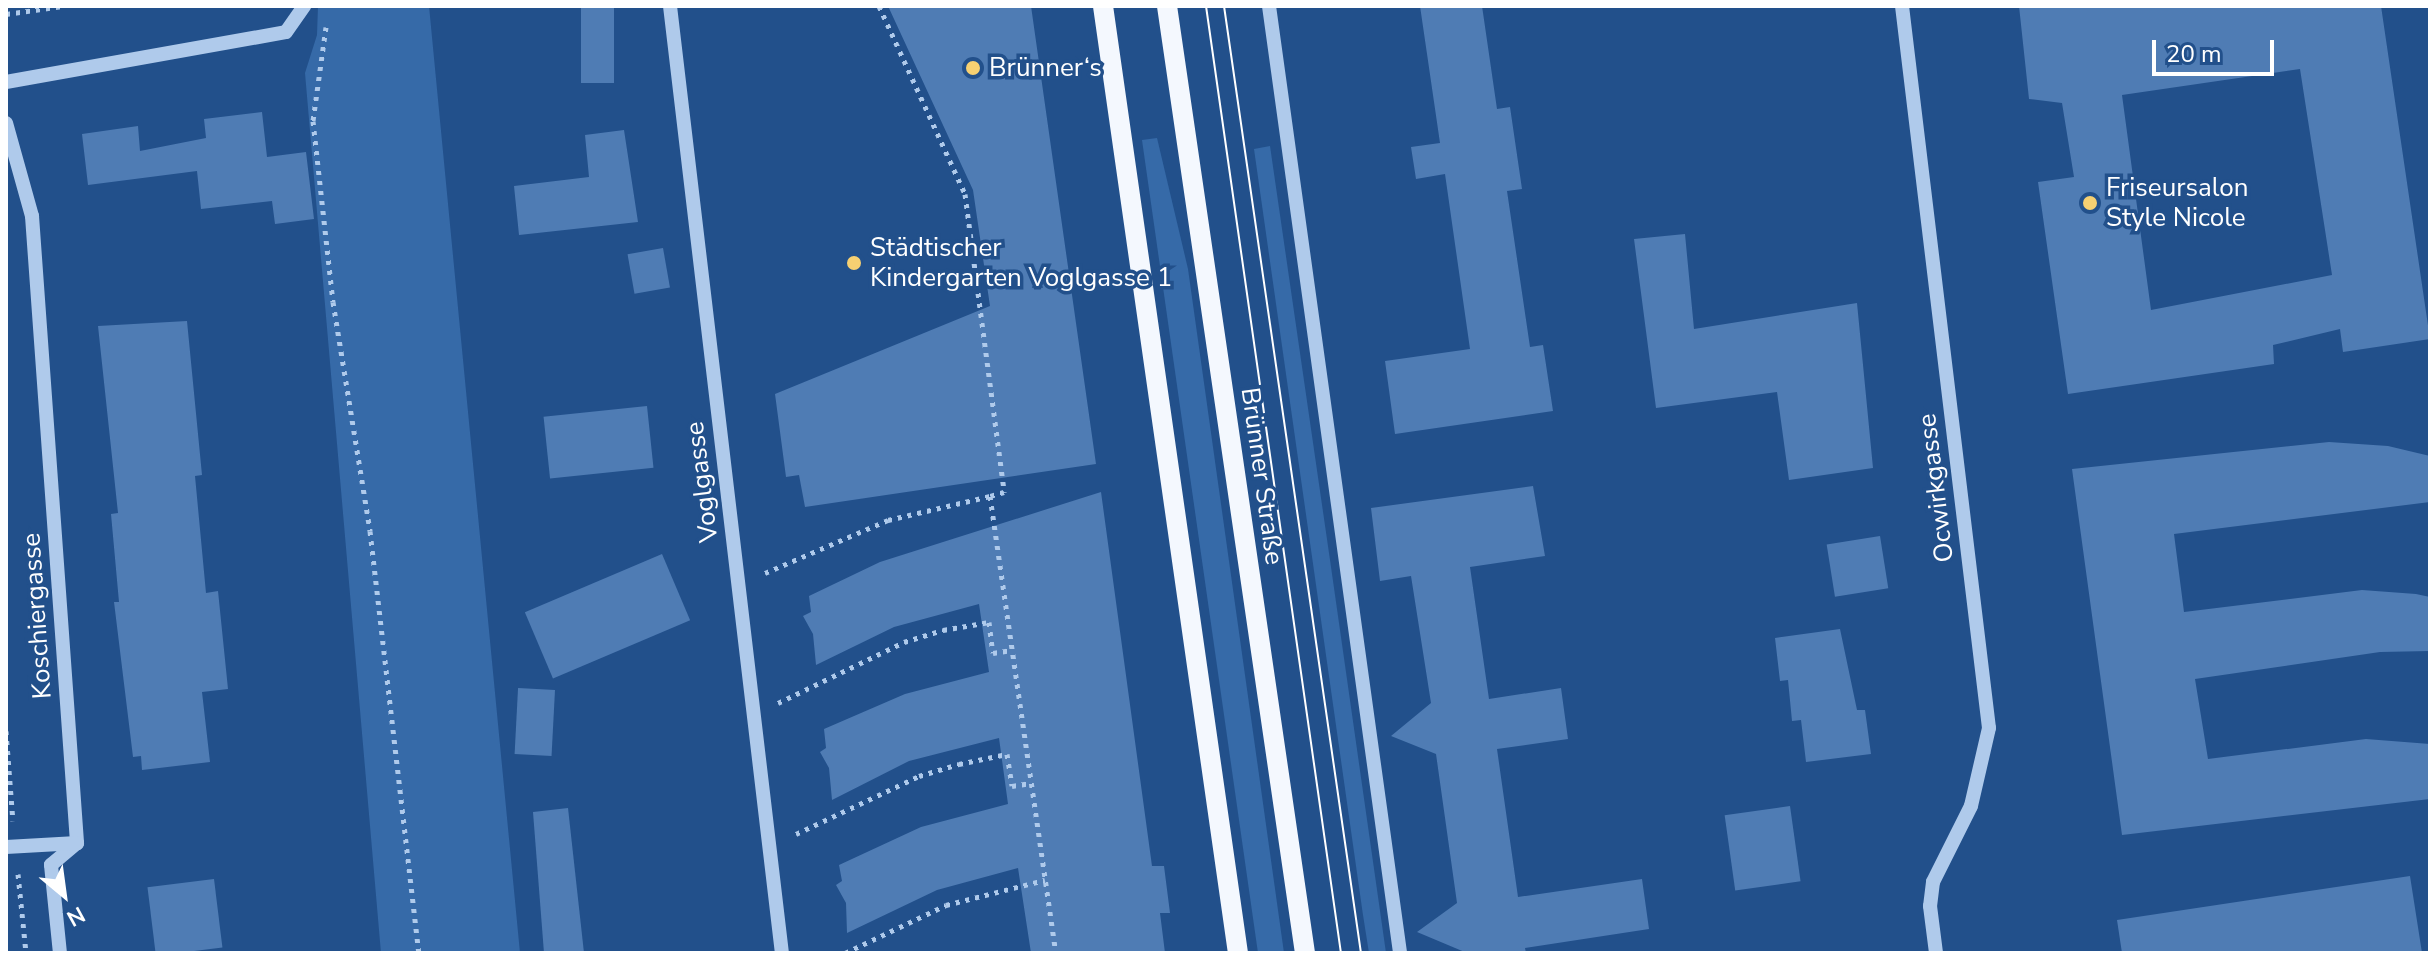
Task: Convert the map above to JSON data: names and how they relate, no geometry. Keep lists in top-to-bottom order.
{
  "streets": {
    "main road": ["Brünner Straße"],
    "street": ["Voglgasse", "Ocwirkgasse", "Koschiergasse"]
  },
  "places": ["Brünner‘s", "Friseursalon Style Nicole", "Städtischer Kindergarten Voglgasse 1"],
  "scale_bar": "20 m",
  "north": "bottom right"
}
